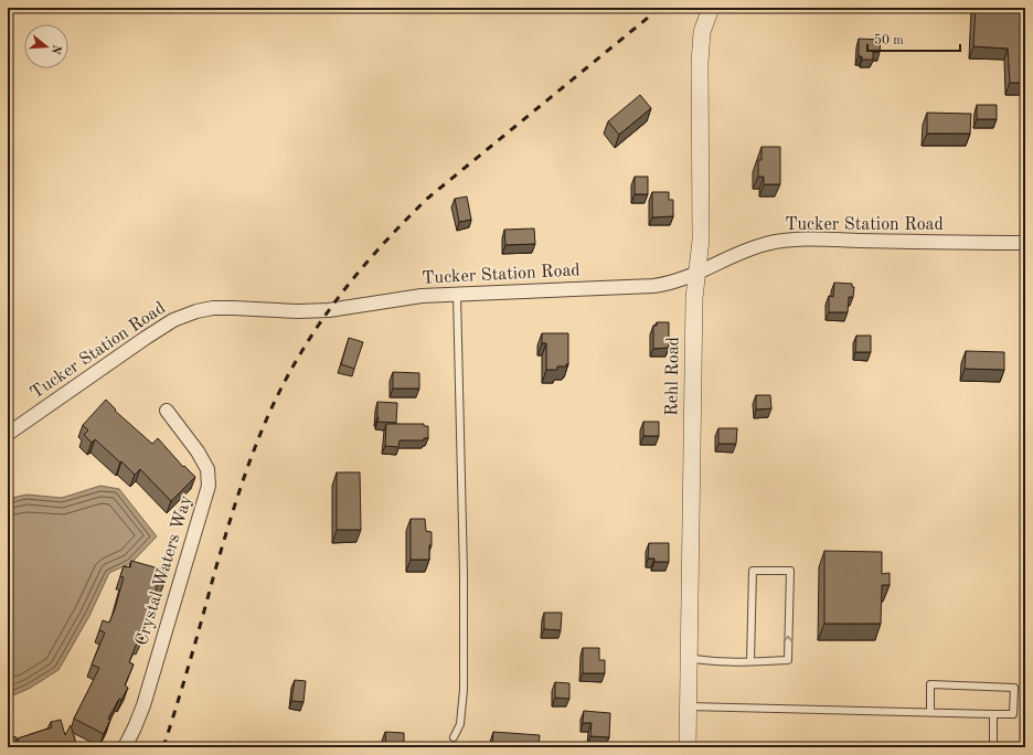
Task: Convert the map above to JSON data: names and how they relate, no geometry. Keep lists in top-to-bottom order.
{
  "streets": {
    "street": ["Tucker Station Road", "Rehl Road", "Crystal Waters Way"]
  },
  "crossings": [
    ["Tucker Station Road", "Rehl Road"]
  ],
  "scale_bar": "50 m",
  "north": "right"
}
